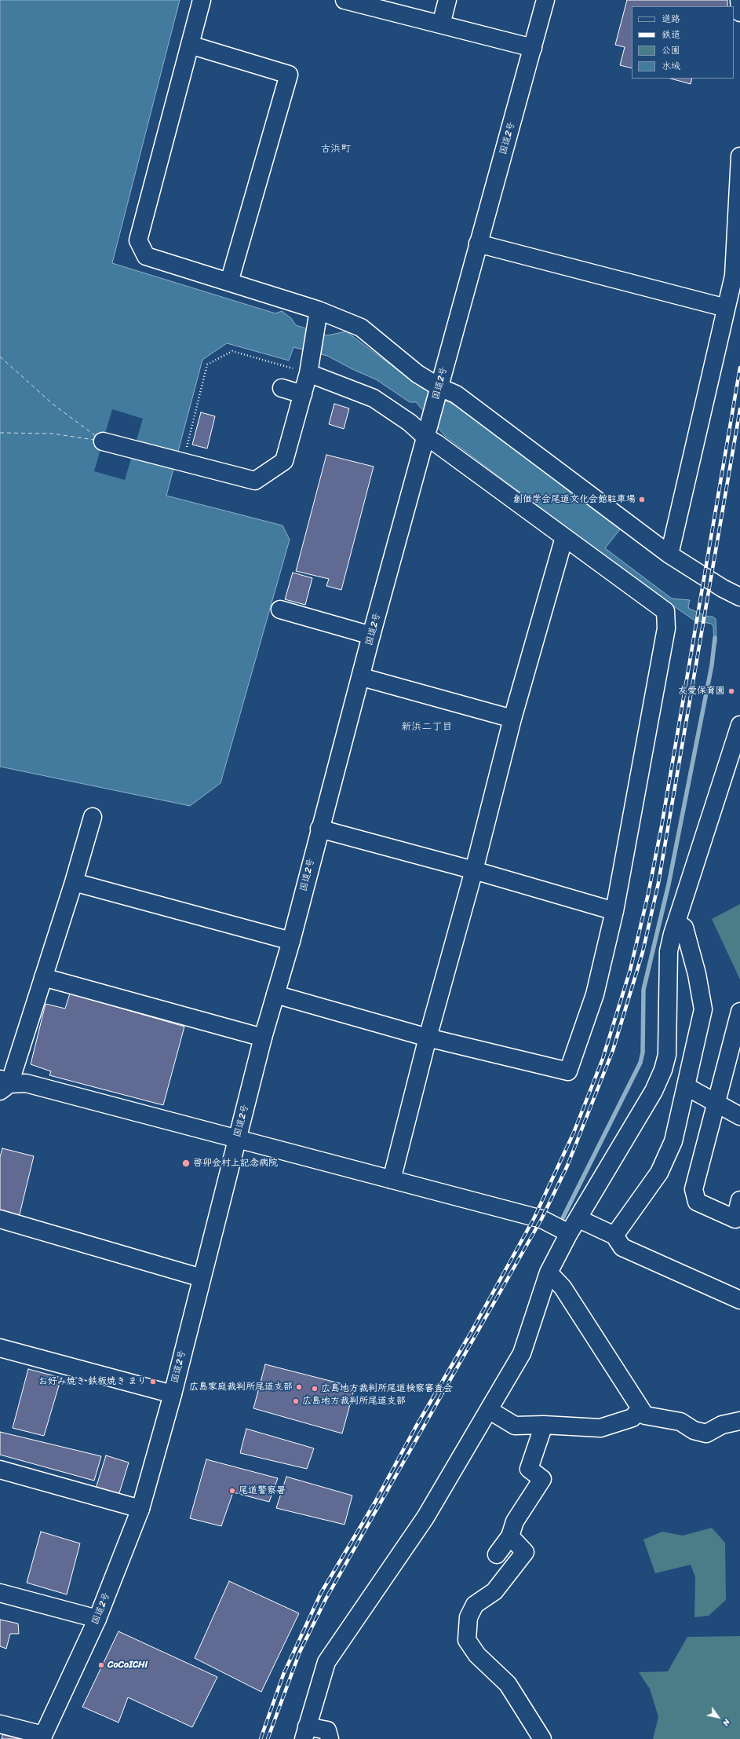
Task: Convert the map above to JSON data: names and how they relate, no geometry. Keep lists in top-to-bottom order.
{
  "streets": {
    "main road": ["国道2号"]
  },
  "districts": ["古浜町", "新浜二丁目"],
  "places": [
    "創価学会尾道文化会館駐車場",
    "友愛保育園",
    "啓卯会村上記念病院",
    "お好み焼き 鉄板焼き まり",
    "広島家庭裁判所尾道支部",
    "広島地方裁判所尾道検察審査会",
    "広島地方裁判所尾道支部",
    "尾道警察署",
    "CoCoICHI"
  ],
  "legend": [
    "道路",
    "鉄道",
    "公園",
    "水域"
  ],
  "north": "bottom right"
}
